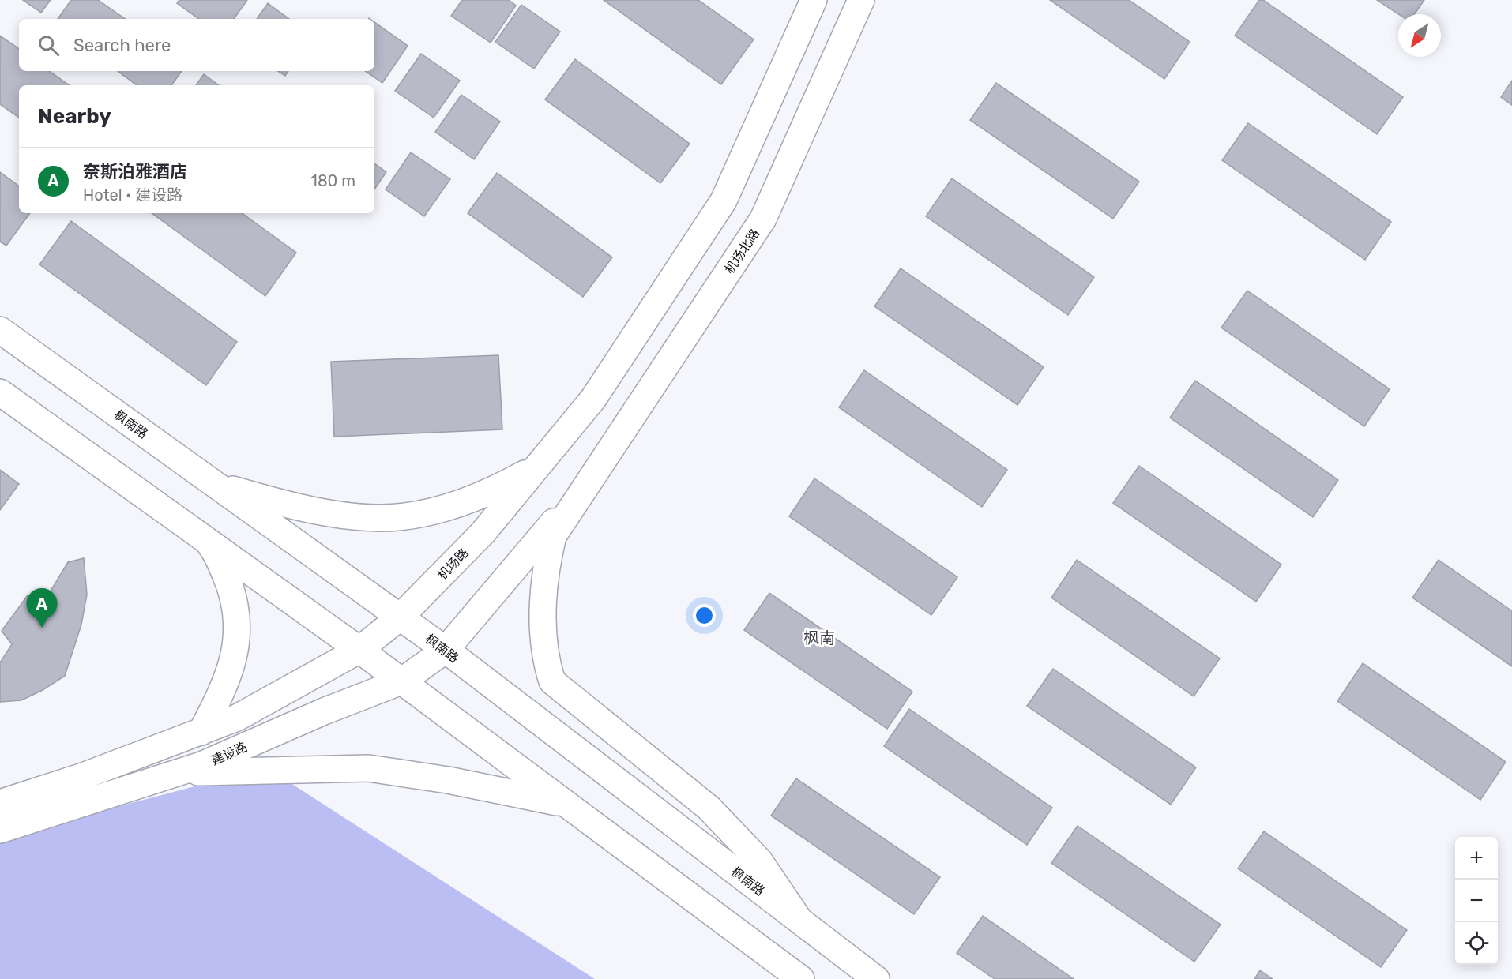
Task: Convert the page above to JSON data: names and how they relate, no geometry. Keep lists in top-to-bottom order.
{
  "streets": {
    "main road": [
      "机场北路",
      "枫南路",
      "机场路",
      "建设路"
    ]
  },
  "crossings": [
    ["枫南路", "机场路"],
    ["枫南路", "建设路"]
  ],
  "districts": ["枫南"],
  "north": "bottom left",
  "page": {
    "search": "Search here",
    "heading": "Nearby",
    "list": [
      {
        "mark": "A",
        "name": "奈斯泊雅酒店",
        "note": "Hotel · 建设路",
        "value": "180 m"
      }
    ],
    "pins": "A",
    "map_buttons": ["+", "−"]
  }
}
